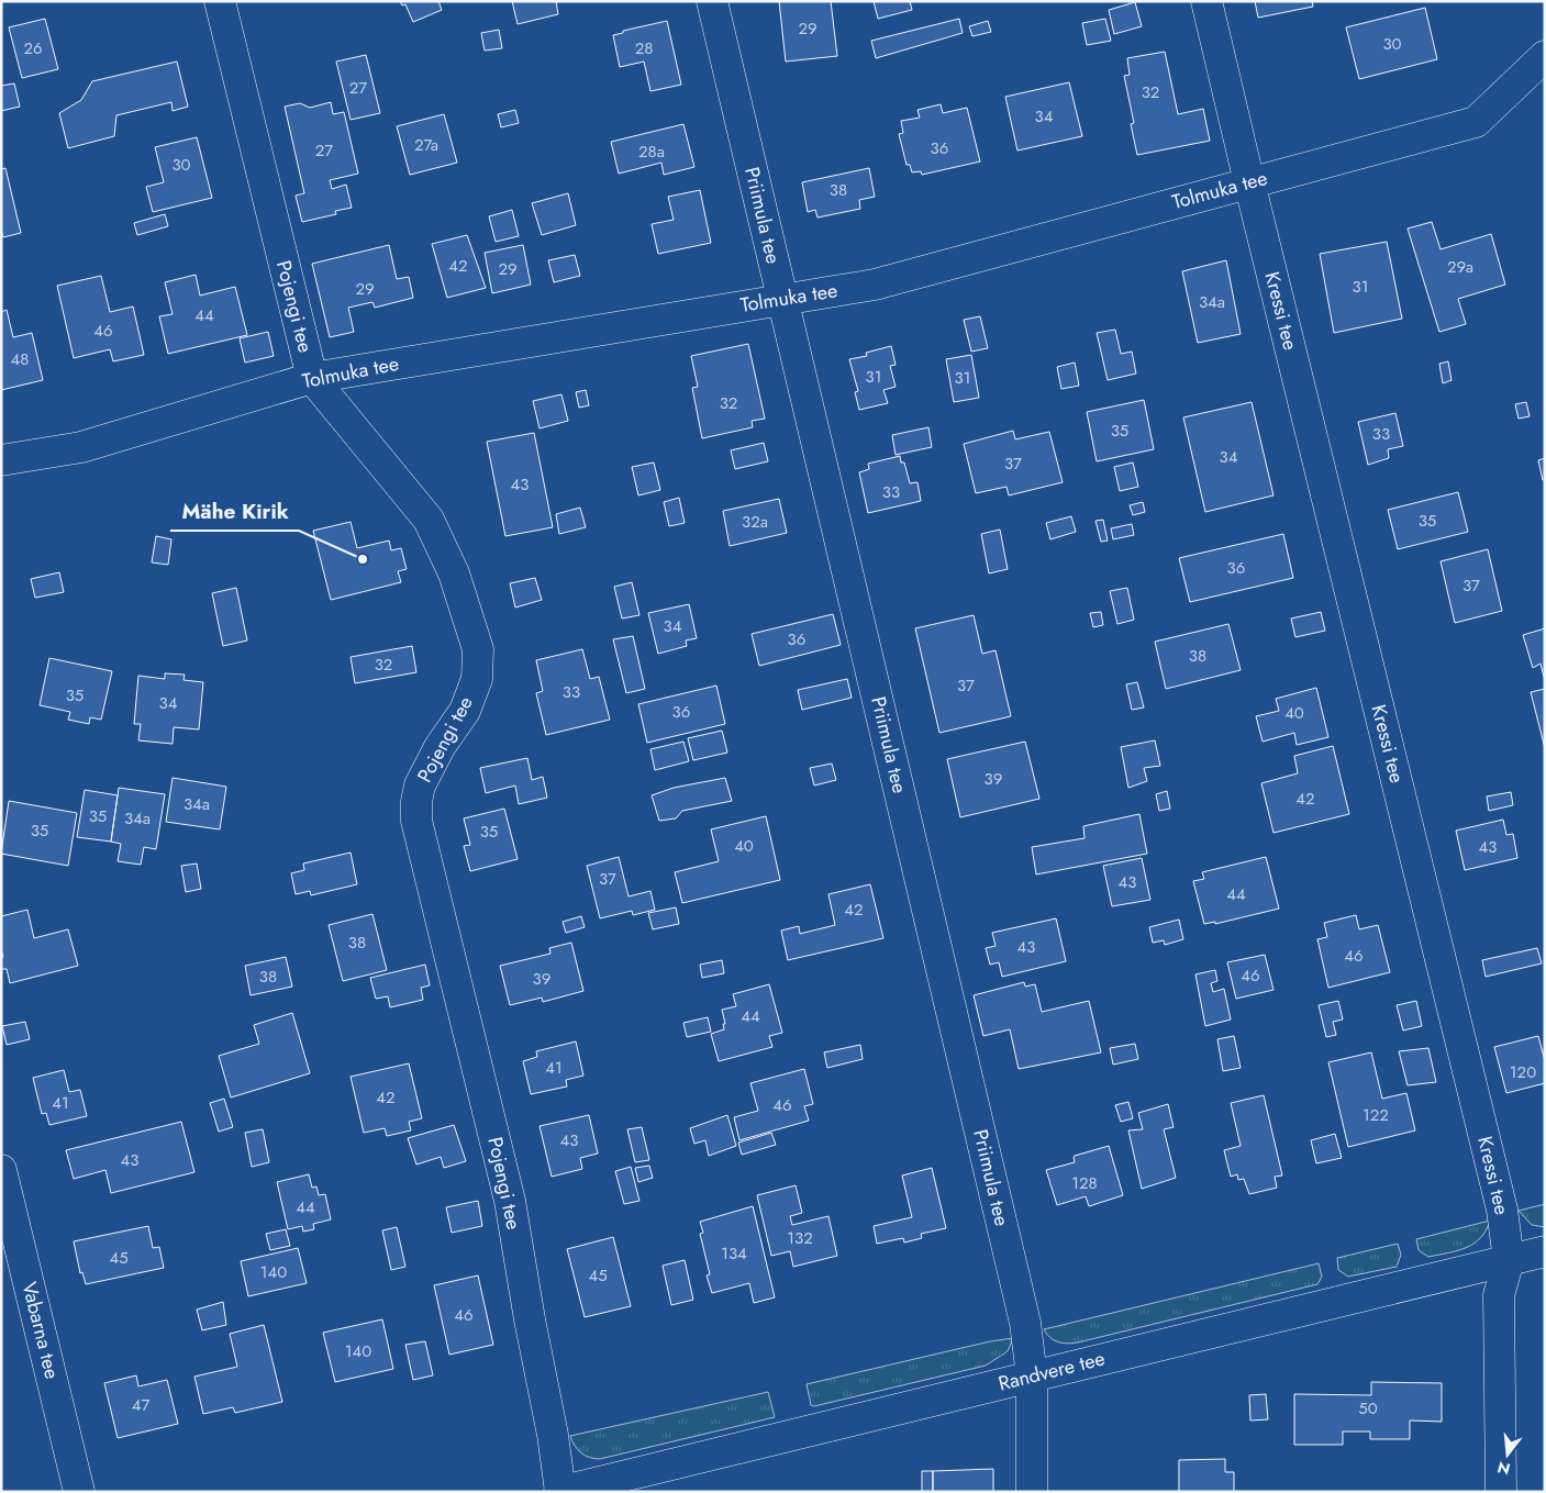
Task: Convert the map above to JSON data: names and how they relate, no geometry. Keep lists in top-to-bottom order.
{
  "streets": {
    "street": [
      "Tolmuka tee",
      "Priimula tee",
      "Pojengi tee",
      "Kressi tee",
      "Vabarna tee",
      "Randvere tee"
    ]
  },
  "crossings": [
    ["Tolmuka tee", "Priimula tee"],
    ["Tolmuka tee", "Pojengi tee"],
    ["Tolmuka tee", "Kressi tee"],
    ["Priimula tee", "Randvere tee"],
    ["Pojengi tee", "Randvere tee"],
    ["Kressi tee", "Randvere tee"]
  ],
  "places": ["Mähe Kirik"],
  "house_numbers": [
    "29",
    "30",
    "26",
    "28",
    "27",
    "32",
    "34",
    "27a",
    "36",
    "27",
    "28a",
    "30",
    "38",
    "42",
    "29a",
    "29",
    "31",
    "29",
    "34a",
    "44",
    "46",
    "48",
    "31",
    "31",
    "32",
    "35",
    "33",
    "34",
    "37",
    "43",
    "33",
    "35",
    "32a",
    "36",
    "37",
    "34",
    "36",
    "38",
    "32",
    "37",
    "33",
    "35",
    "34",
    "36",
    "40",
    "39",
    "42",
    "34a",
    "35",
    "34a",
    "35",
    "35",
    "40",
    "43",
    "37",
    "43",
    "44",
    "42",
    "38",
    "43",
    "46",
    "46",
    "38",
    "39",
    "44",
    "41",
    "120",
    "42",
    "41",
    "46",
    "122",
    "43",
    "43",
    "128",
    "44",
    "132",
    "134",
    "45",
    "140",
    "45",
    "46",
    "140",
    "47",
    "50"
  ],
  "north": "bottom"
}
